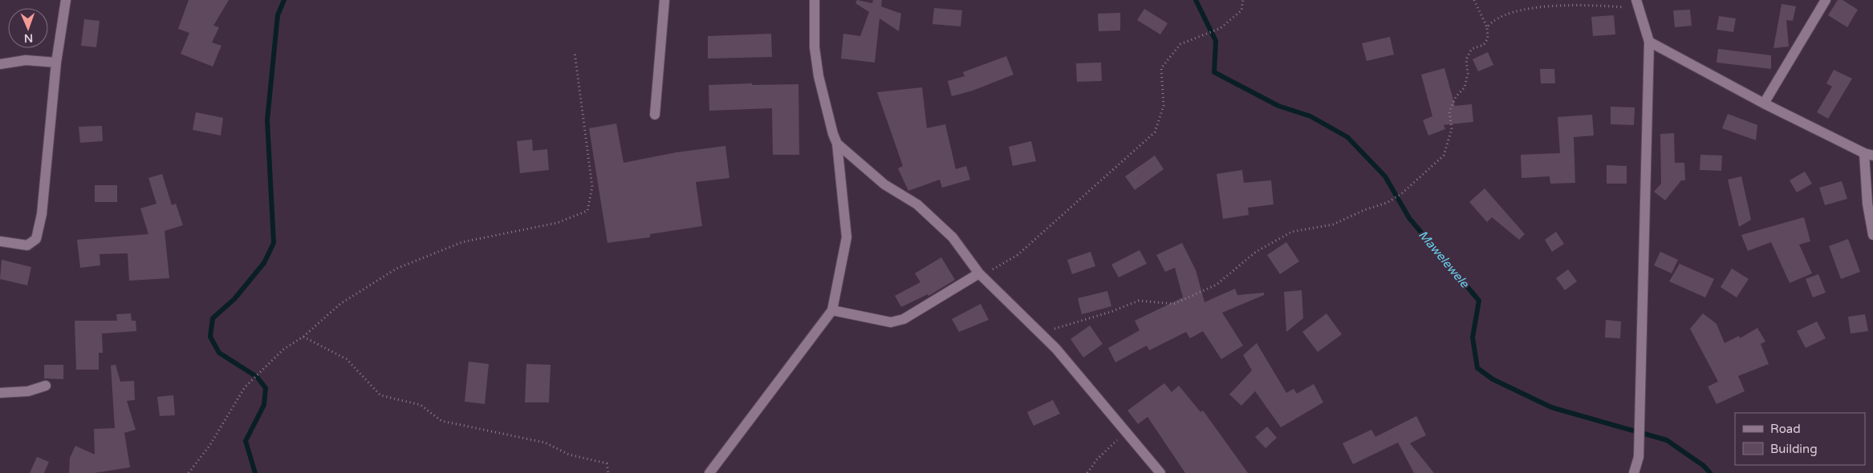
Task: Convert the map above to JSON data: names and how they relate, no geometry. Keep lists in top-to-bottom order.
{
  "water": ["Mawelewele"],
  "legend": ["Road", "Building"],
  "north": "bottom"
}
